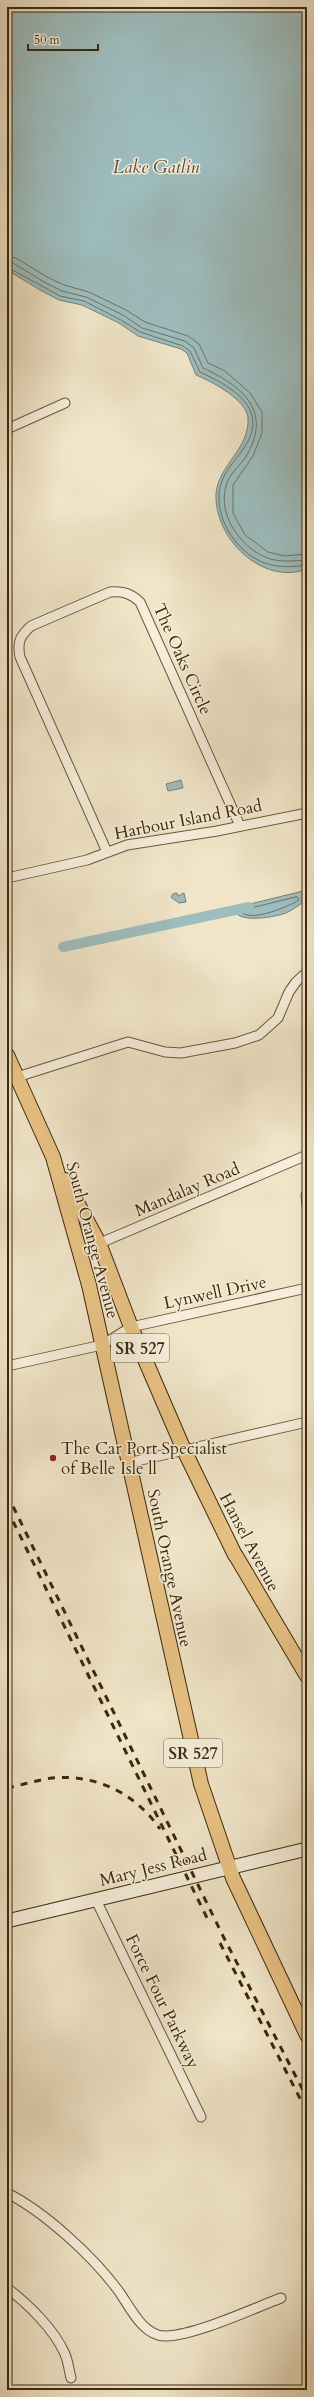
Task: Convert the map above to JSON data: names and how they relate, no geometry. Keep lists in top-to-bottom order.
{
  "streets": {
    "main road": ["South Orange Avenue", "SR 527", "Hansel Avenue"],
    "street": [
      "The Oaks Circle",
      "Harbour Island Road",
      "Mandalay Road",
      "Lynwell Drive",
      "Mary Jess Road",
      "Force Four Parkway"
    ]
  },
  "crossings": [
    ["The Oaks Circle", "Harbour Island Road"],
    ["Mandalay Road", "South Orange Avenue"],
    ["Mandalay Road", "Hansel Avenue"],
    ["South Orange Avenue", "Lynwell Drive"],
    ["South Orange Avenue", "Hansel Avenue"],
    ["South Orange Avenue", "Mary Jess Road"],
    ["Lynwell Drive", "Hansel Avenue"],
    ["Mary Jess Road", "Force Four Parkway"]
  ],
  "water": ["Lake Gatlin"],
  "places": ["The Car Port Specialist of Belle Isle ll"],
  "scale_bar": "50 m"
}
